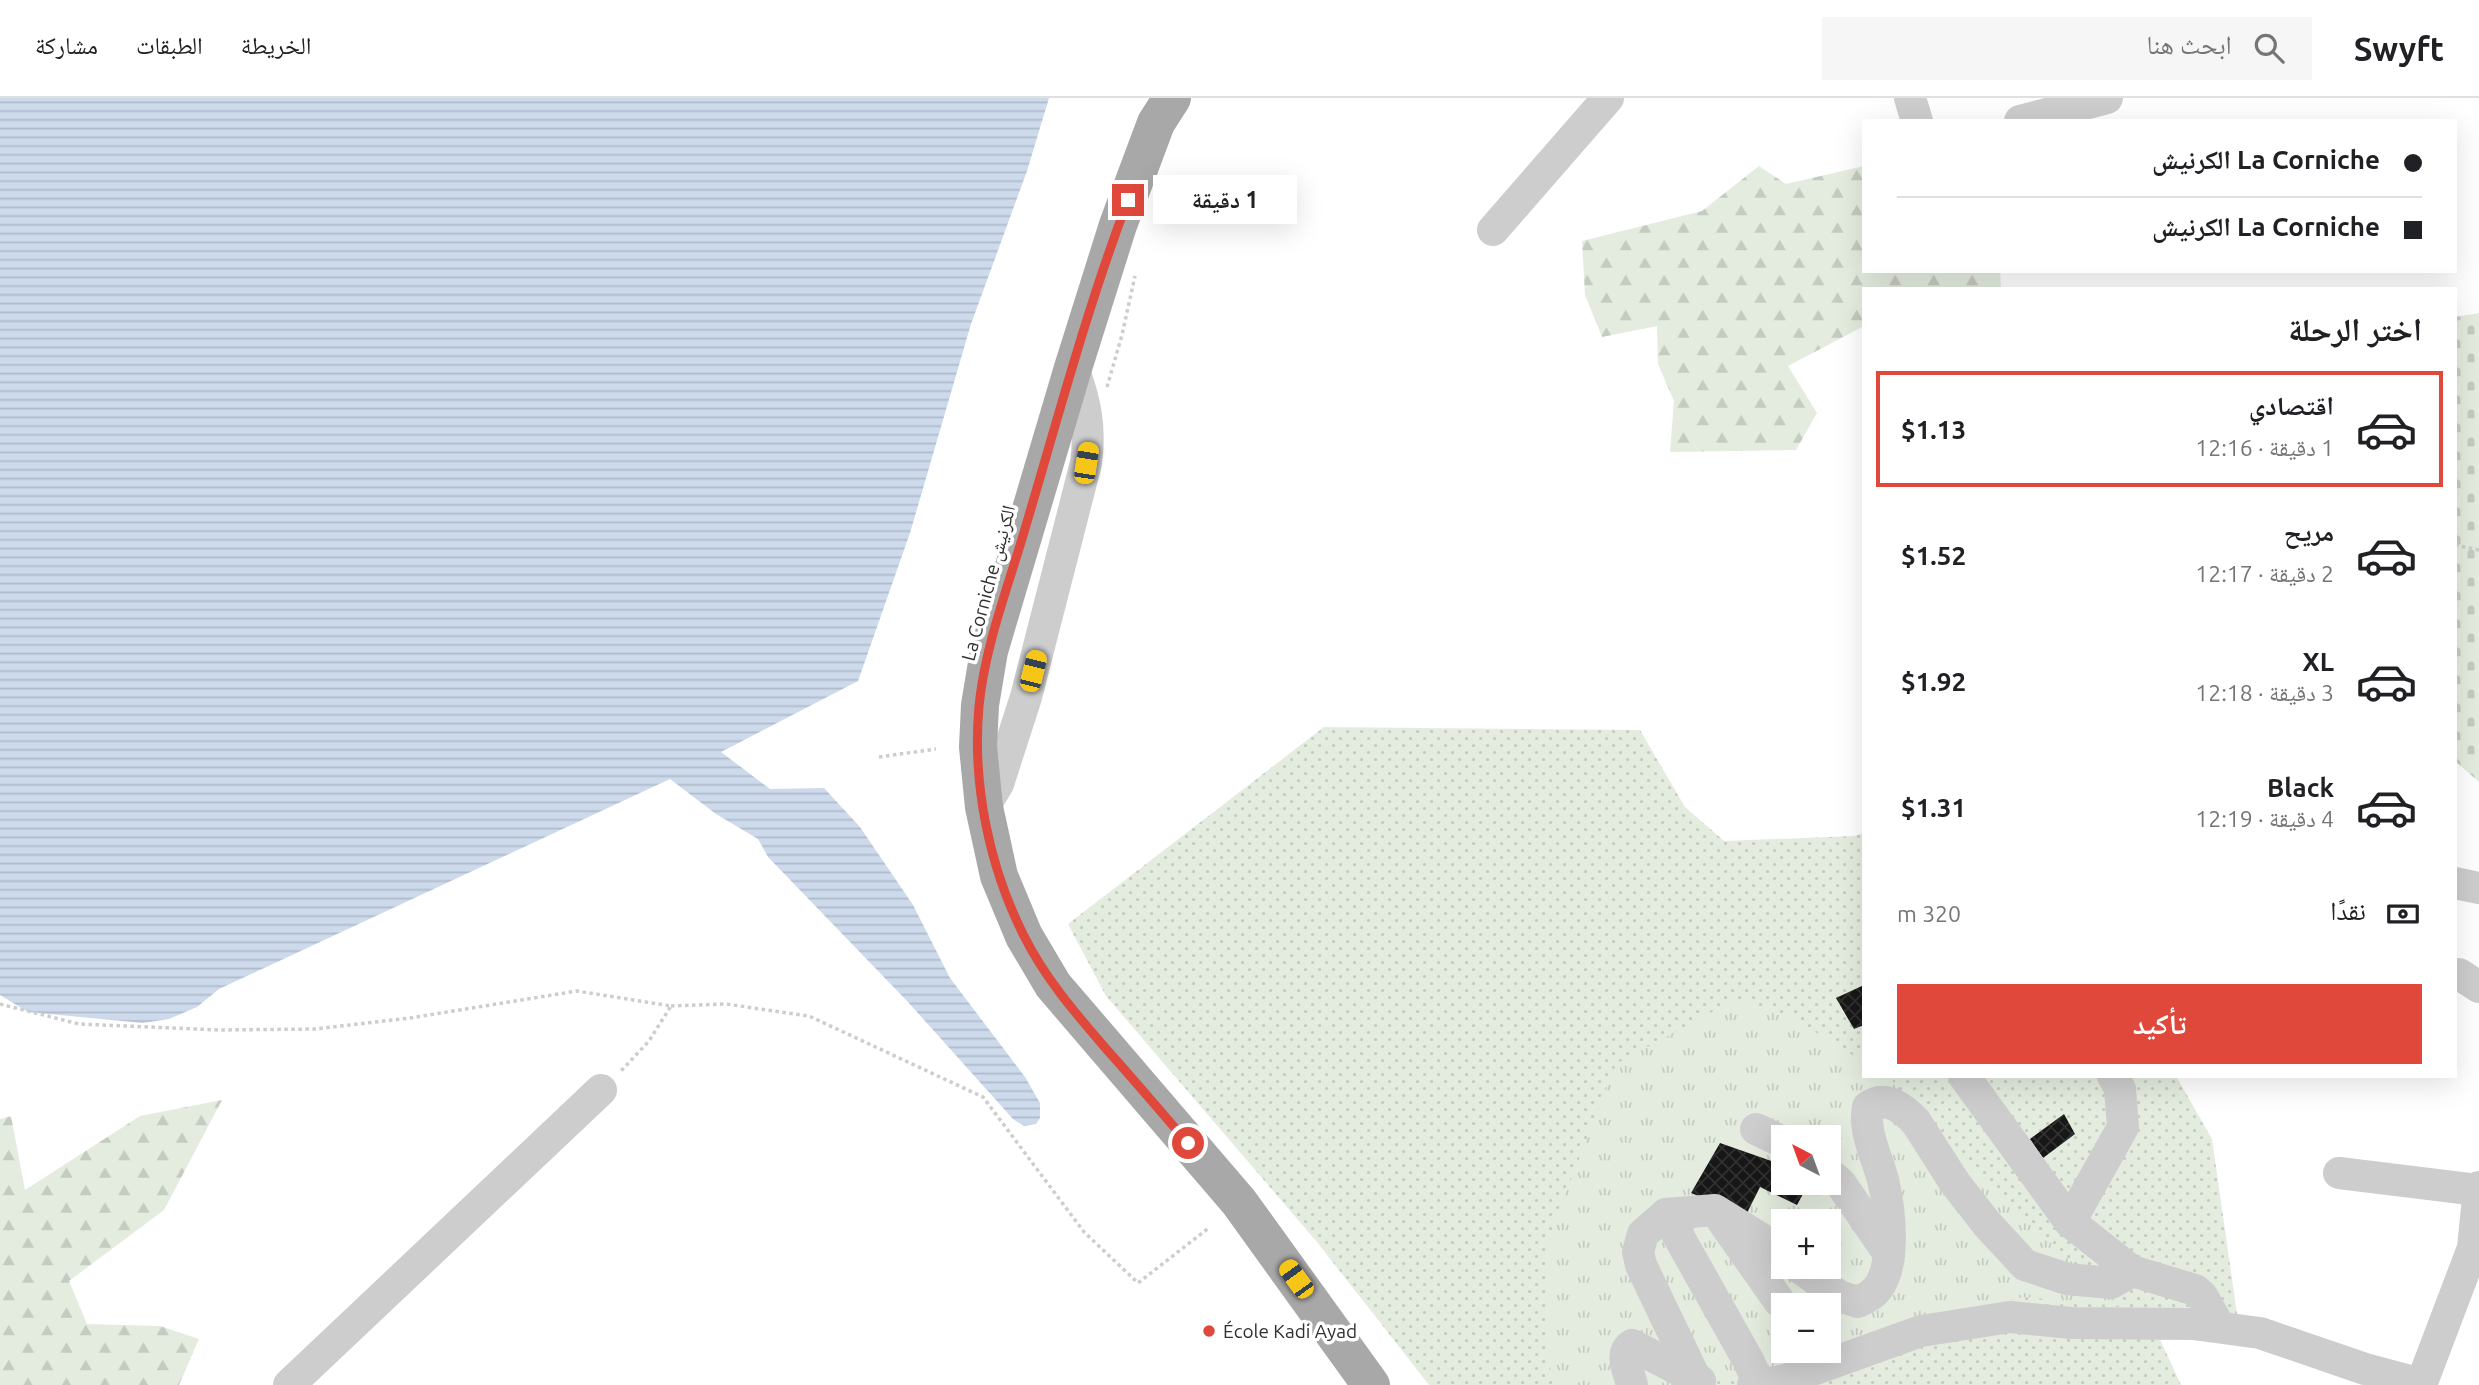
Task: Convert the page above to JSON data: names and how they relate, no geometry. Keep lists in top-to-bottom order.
{
  "streets": {
    "main road": ["La Corniche الكرنيش"]
  },
  "places": ["École Kadi Ayad"],
  "north": "top left",
  "page": {
    "header": "Swyft",
    "search": "ابحث هنا",
    "nav": ["الخريطة", "الطبقات", "مشاركة"],
    "banner": ["La Corniche الكرنيش", "La Corniche الكرنيش"],
    "bubble": "1 دقيقة",
    "heading": "اختر الرحلة",
    "list": [
      {
        "name": "اقتصادي",
        "note": "1 دقيقة · 12:16",
        "value": "$1.13"
      },
      {
        "name": "مريح",
        "note": "2 دقيقة · 12:17",
        "value": "$1.52"
      },
      {
        "name": "XL",
        "note": "3 دقيقة · 12:18",
        "value": "$1.92"
      },
      {
        "name": "Black",
        "note": "4 دقيقة · 12:19",
        "value": "$1.31"
      }
    ],
    "pay": ["نقدًا", "320 m"],
    "buttons": "تأكيد",
    "map_buttons": ["+", "−"]
  }
}
